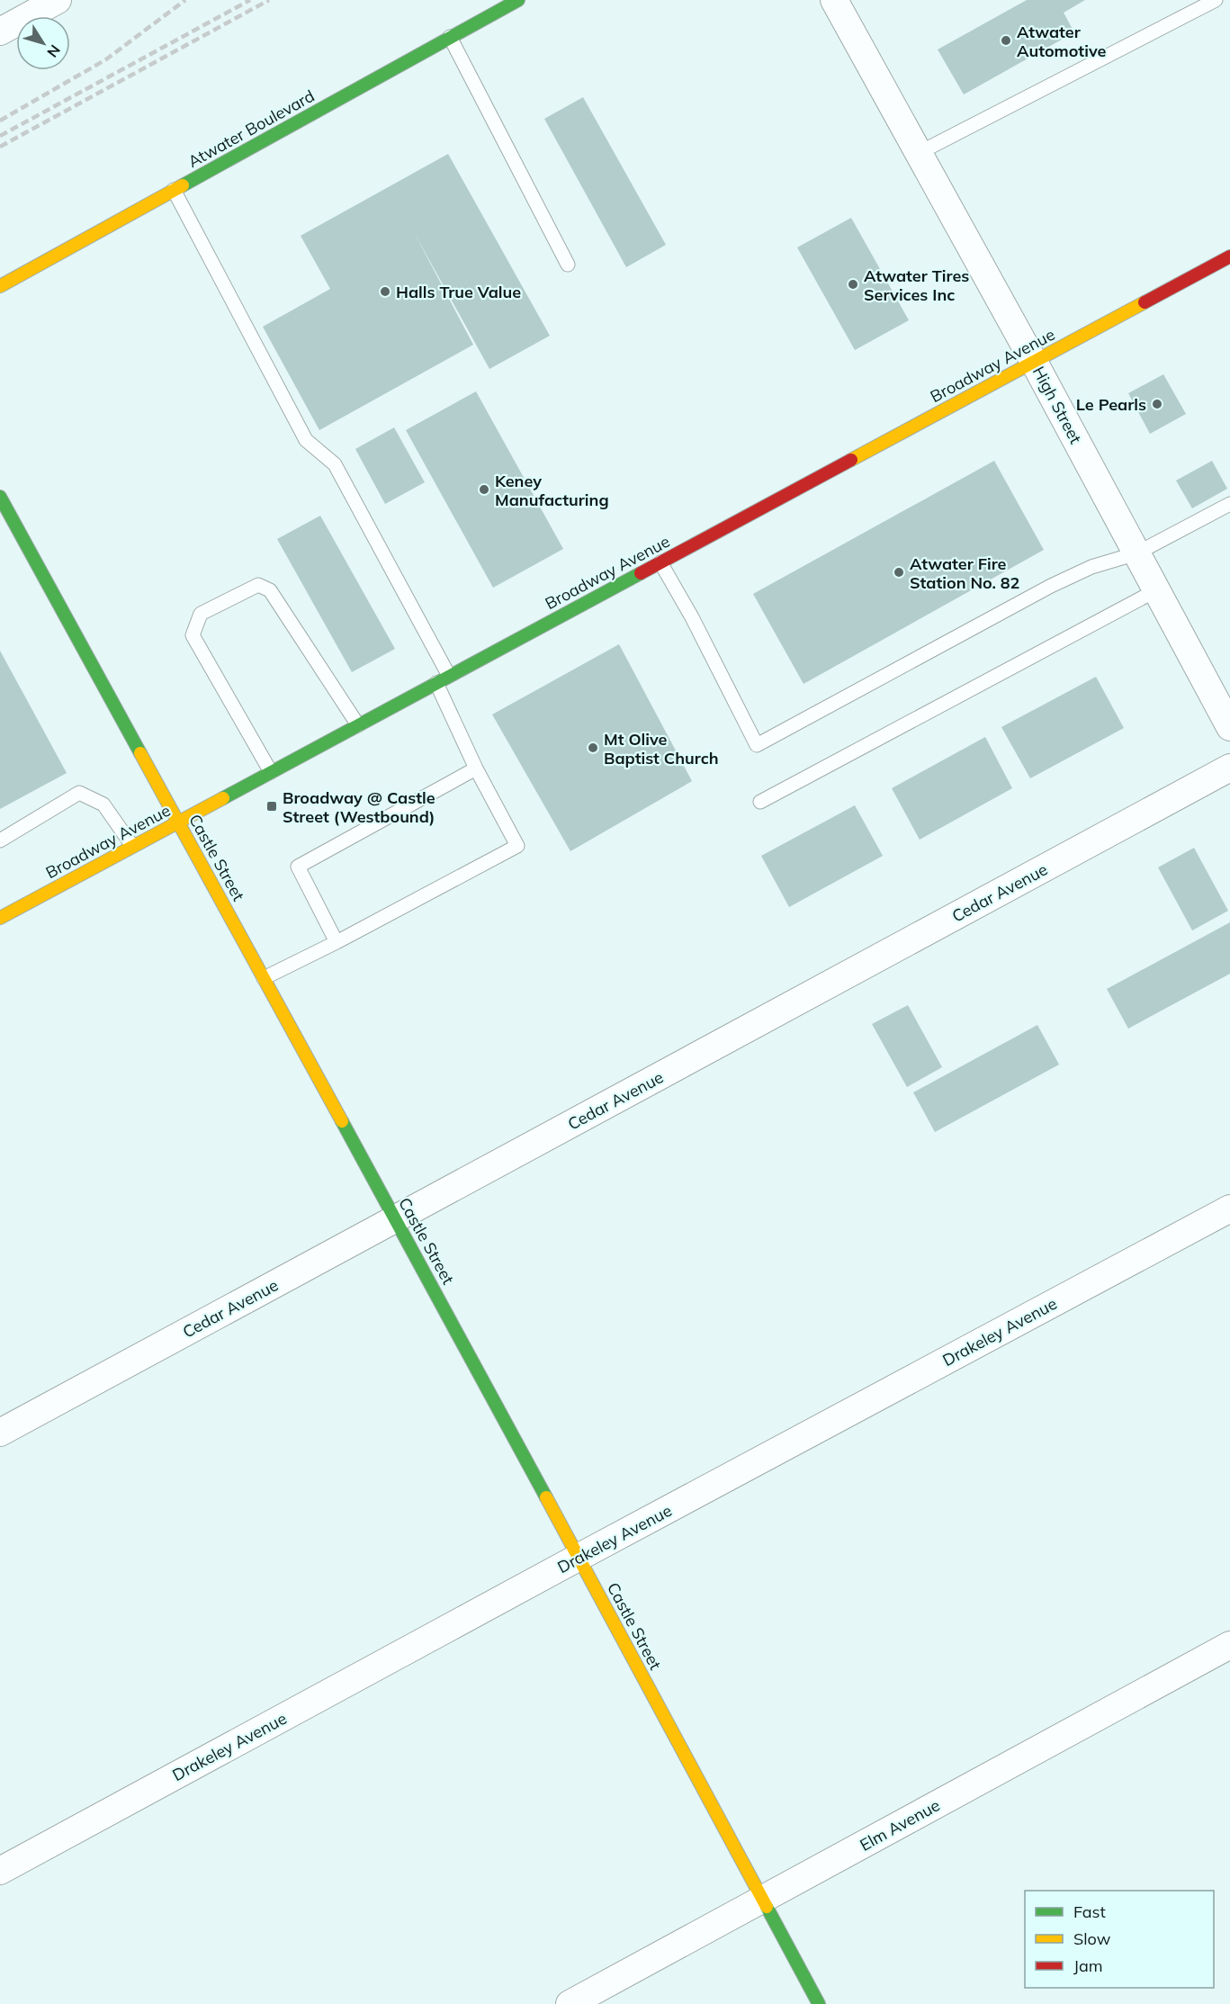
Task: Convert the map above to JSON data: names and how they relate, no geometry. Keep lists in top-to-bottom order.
{
  "streets": {
    "street": [
      "Atwater Boulevard",
      "Broadway Avenue",
      "High Street",
      "Castle Street",
      "Cedar Avenue",
      "Drakeley Avenue",
      "Elm Avenue"
    ]
  },
  "crossings": [
    ["Broadway Avenue", "High Street"],
    ["Broadway Avenue", "Castle Street"],
    ["Castle Street", "Cedar Avenue"],
    ["Castle Street", "Drakeley Avenue"],
    ["Castle Street", "Elm Avenue"]
  ],
  "places": {
    "other": [
      "Atwater Automotive",
      "Atwater Tires Services Inc",
      "Halls True Value",
      "Le Pearls",
      "Keney Manufacturing",
      "Atwater Fire Station No. 82",
      "Mt Olive Baptist Church"
    ],
    "transit": ["Broadway @ Castle Street (Westbound)"]
  },
  "legend": ["Fast", "Slow", "Jam"],
  "north": "bottom right"
}
